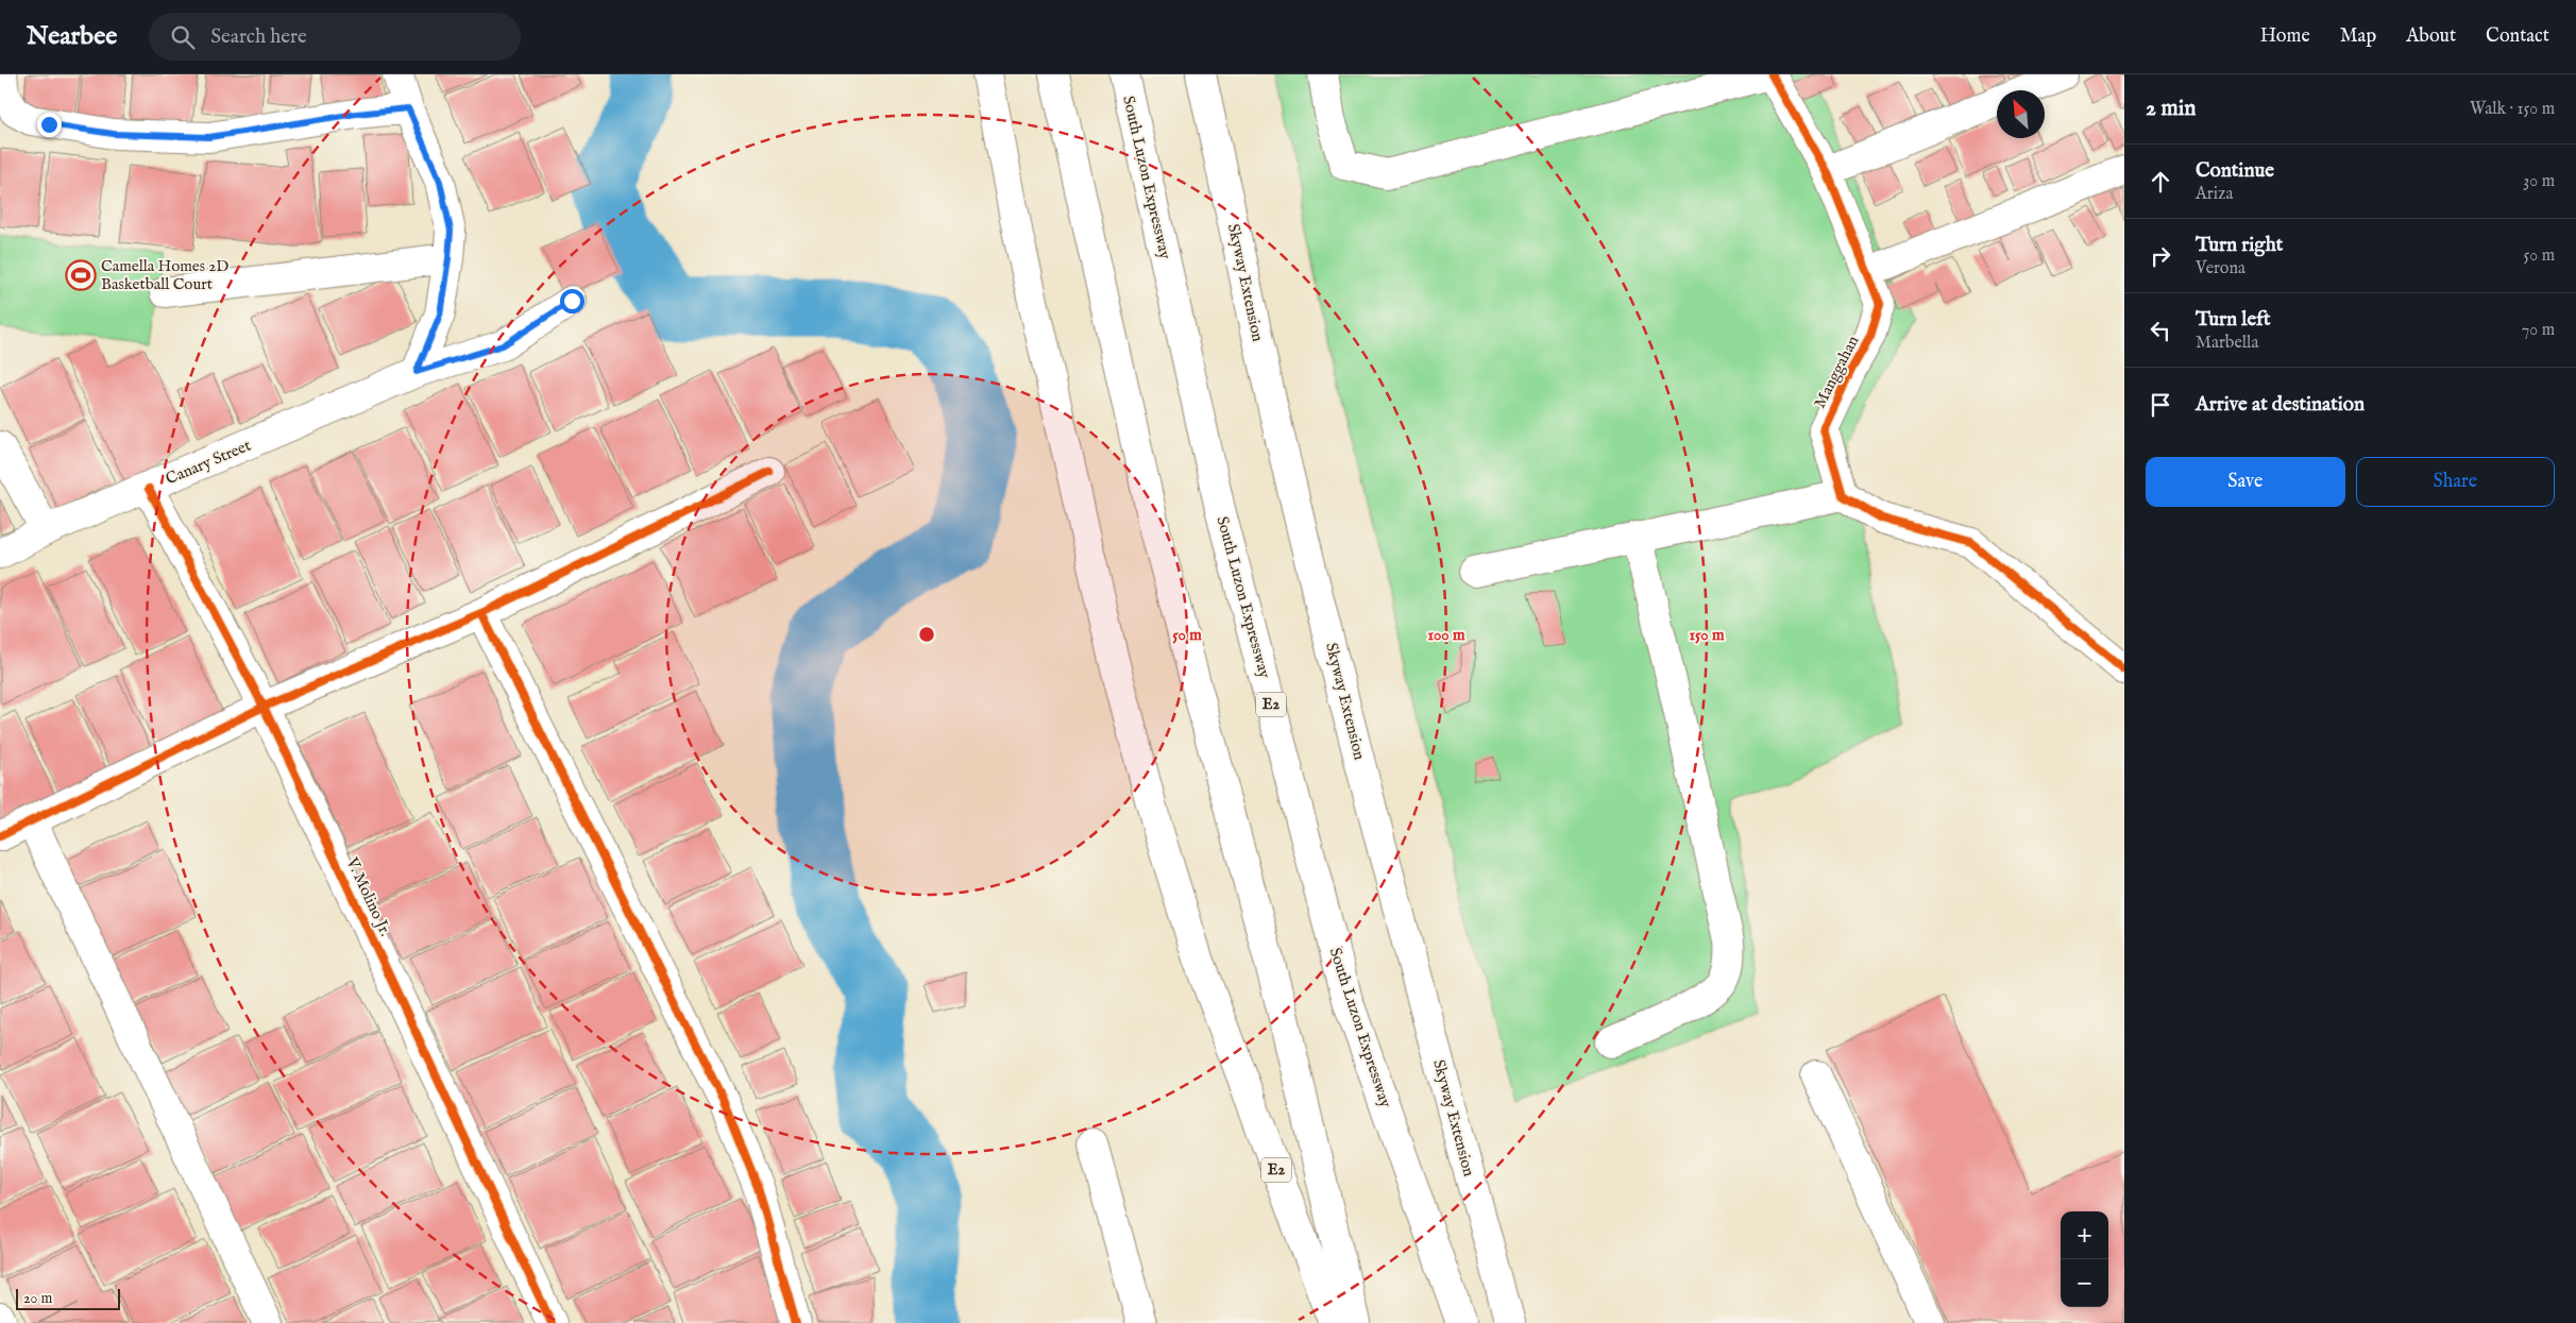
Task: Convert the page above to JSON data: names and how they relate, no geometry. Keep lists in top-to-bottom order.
{
  "streets": {
    "main road": [
      "South Luzon Expressway",
      "Skyway Extension",
      "Manggahan",
      "Canary Street",
      "E2",
      "V. Molino Jr."
    ]
  },
  "crossings": [
    ["Canary Street", "V. Molino Jr."]
  ],
  "places": {
    "sports": ["Camella Homes 2D Basketball Court"]
  },
  "scale_bar": "20 m",
  "north": "top left",
  "page": {
    "header": "Nearbee",
    "search": "Search here",
    "nav": [
      "Home",
      "Map",
      "About",
      "Contact"
    ],
    "heading": ["2 min", "Walk · 150 m"],
    "list": [
      ["Continue", "Ariza", "30 m"],
      ["Turn right", "Verona", "50 m"],
      ["Turn left", "Marbella", "70 m"],
      "Arrive at destination"
    ],
    "buttons": ["Save", "Share"],
    "map_buttons": ["+", "−"],
    "scale": "20 m"
  },
  "rings": ["50 m", "100 m", "150 m"]
}
